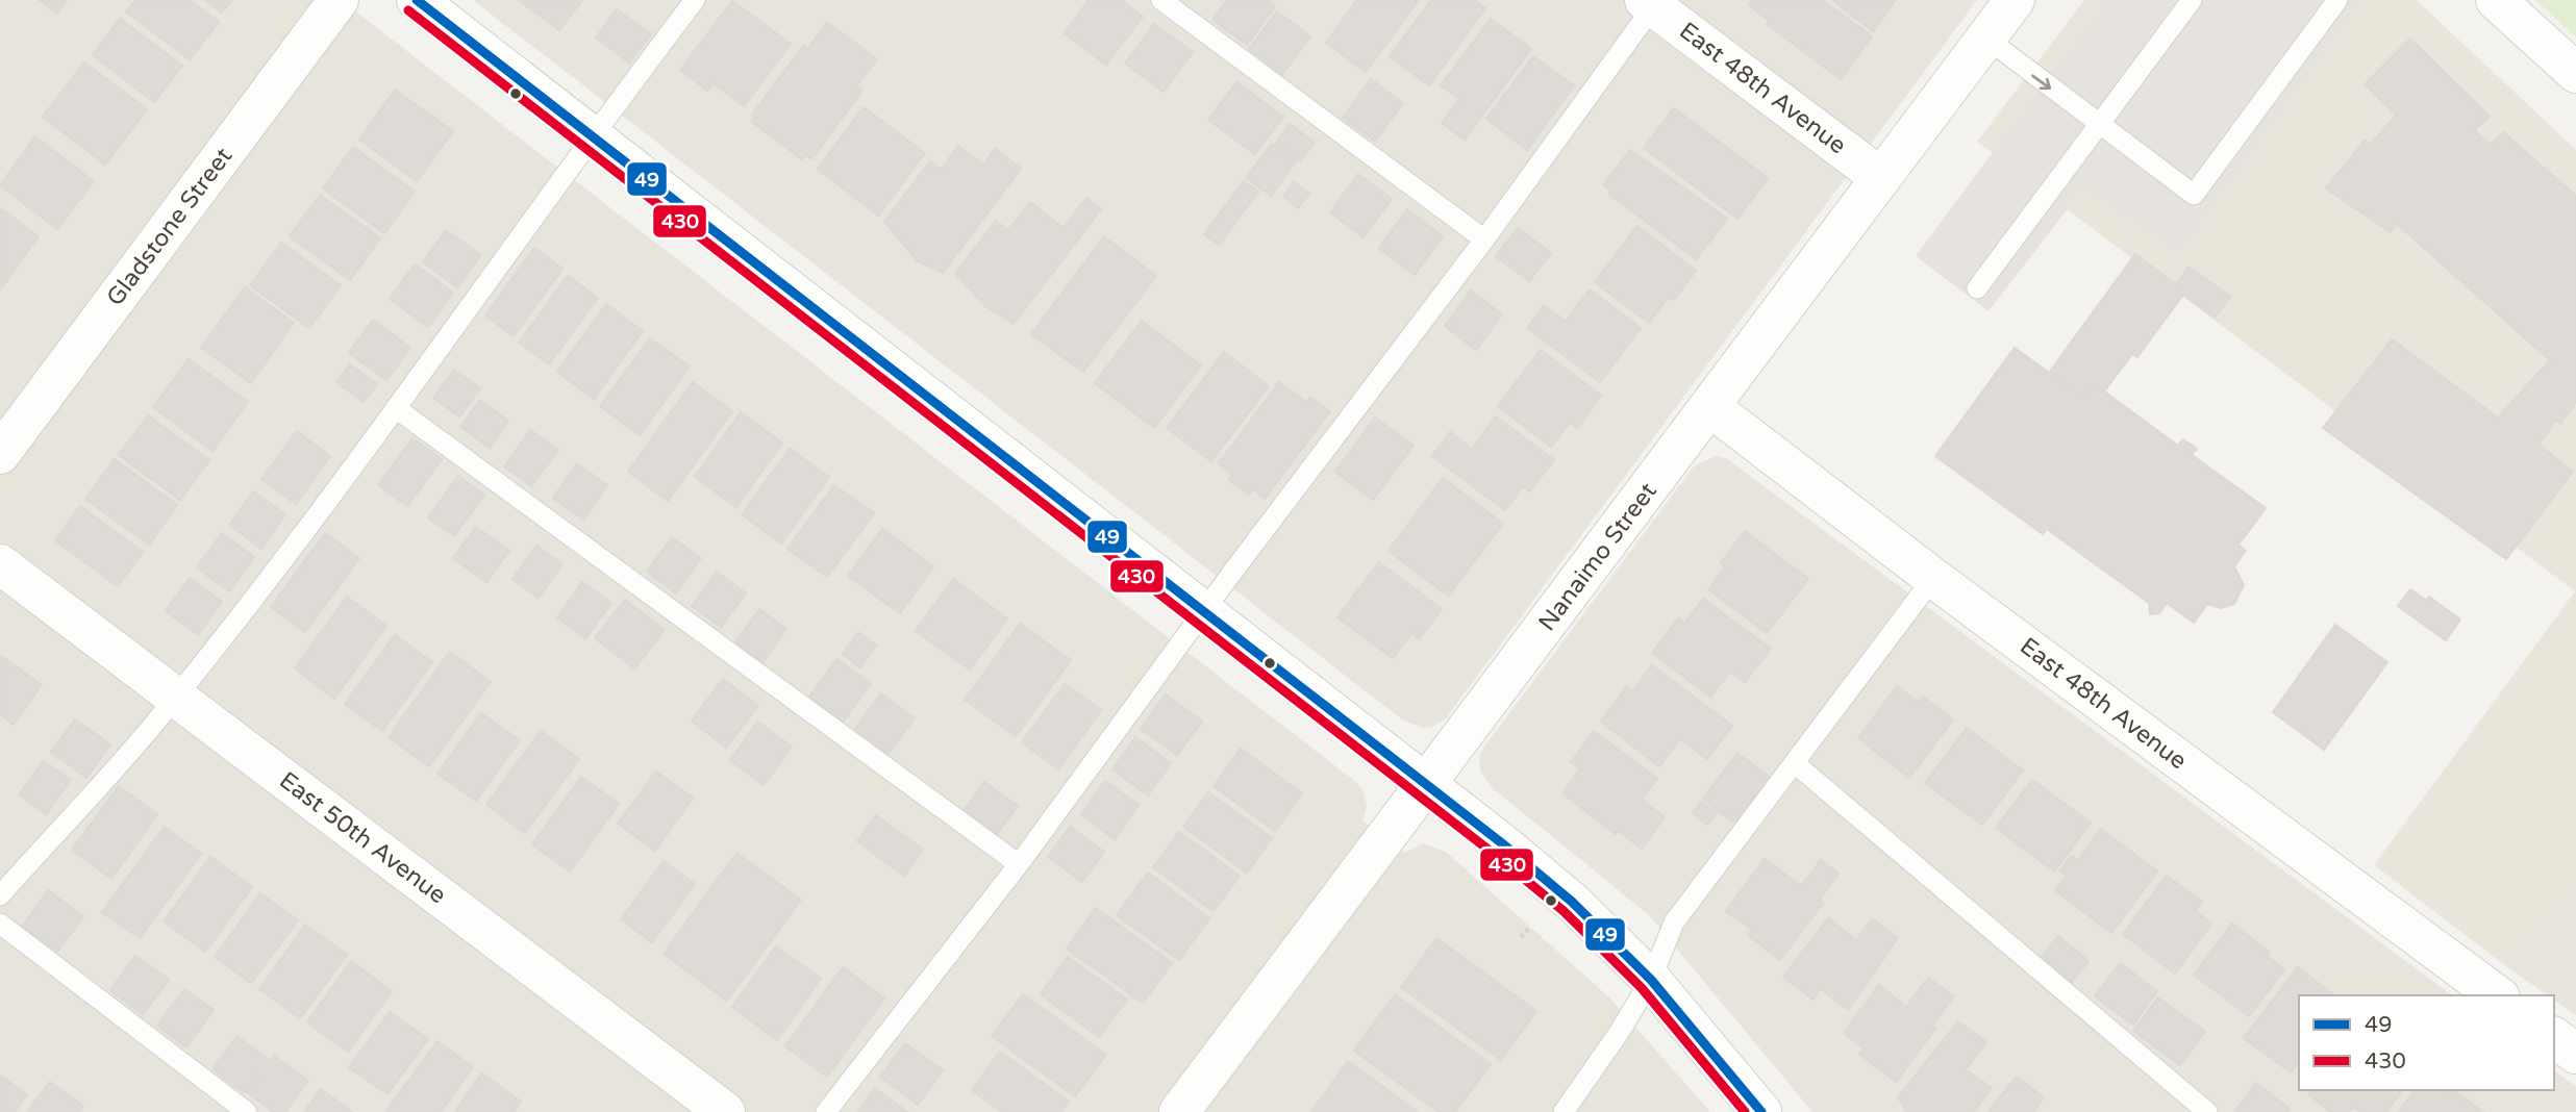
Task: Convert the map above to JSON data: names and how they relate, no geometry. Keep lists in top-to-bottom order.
{
  "streets": {
    "street": [
      "East 48th Avenue",
      "Gladstone Street",
      "Nanaimo Street",
      "East 50th Avenue"
    ]
  },
  "crossings": [
    ["East 48th Avenue", "Nanaimo Street"]
  ],
  "lines": ["transit line 49", "transit line 430"],
  "legend": ["49", "430"]
}
